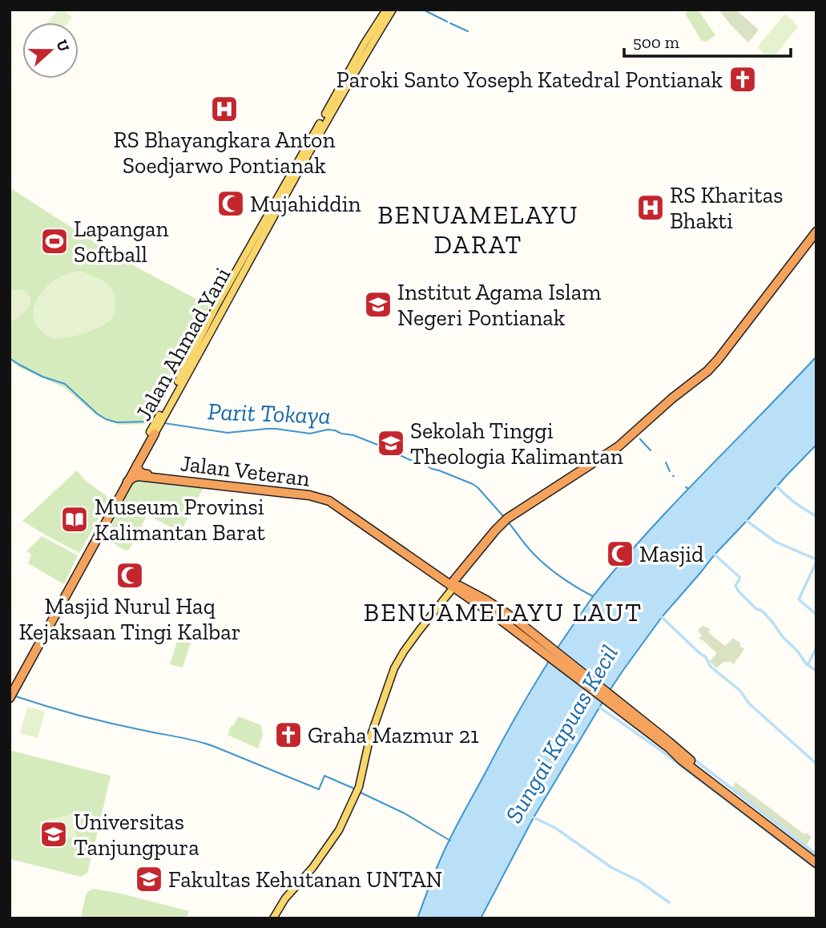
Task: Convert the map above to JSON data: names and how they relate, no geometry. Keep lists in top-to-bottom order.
{
  "streets": {
    "highway": ["Jalan Ahmad Yani", "Jalan Veteran"]
  },
  "crossings": [
    ["Jalan Ahmad Yani", "Jalan Veteran"]
  ],
  "districts": ["BENUAMELAYU DARAT", "BENUAMELAYU LAUT"],
  "water": ["Parit Tokaya", "Sungai Kapuas Kecil"],
  "places": {
    "church": ["Paroki Santo Yoseph Katedral Pontianak", "Graha Mazmur 21"],
    "hospital": ["RS Bhayangkara Anton Soedjarwo Pontianak", "RS Kharitas Bhakti"],
    "mosque": ["Mujahiddin", "Masjid", "Masjid Nurul Haq Kejaksaan Tingi Kalbar"],
    "sports": ["Lapangan Softball"],
    "school or university": [
      "Institut Agama Islam Negeri Pontianak",
      "Sekolah Tinggi Theologia Kalimantan",
      "Universitas Tanjungpura",
      "Fakultas Kehutanan UNTAN"
    ],
    "library": ["Museum Provinsi Kalimantan Barat"]
  },
  "scale_bar": "500 m",
  "north": "right"
}
